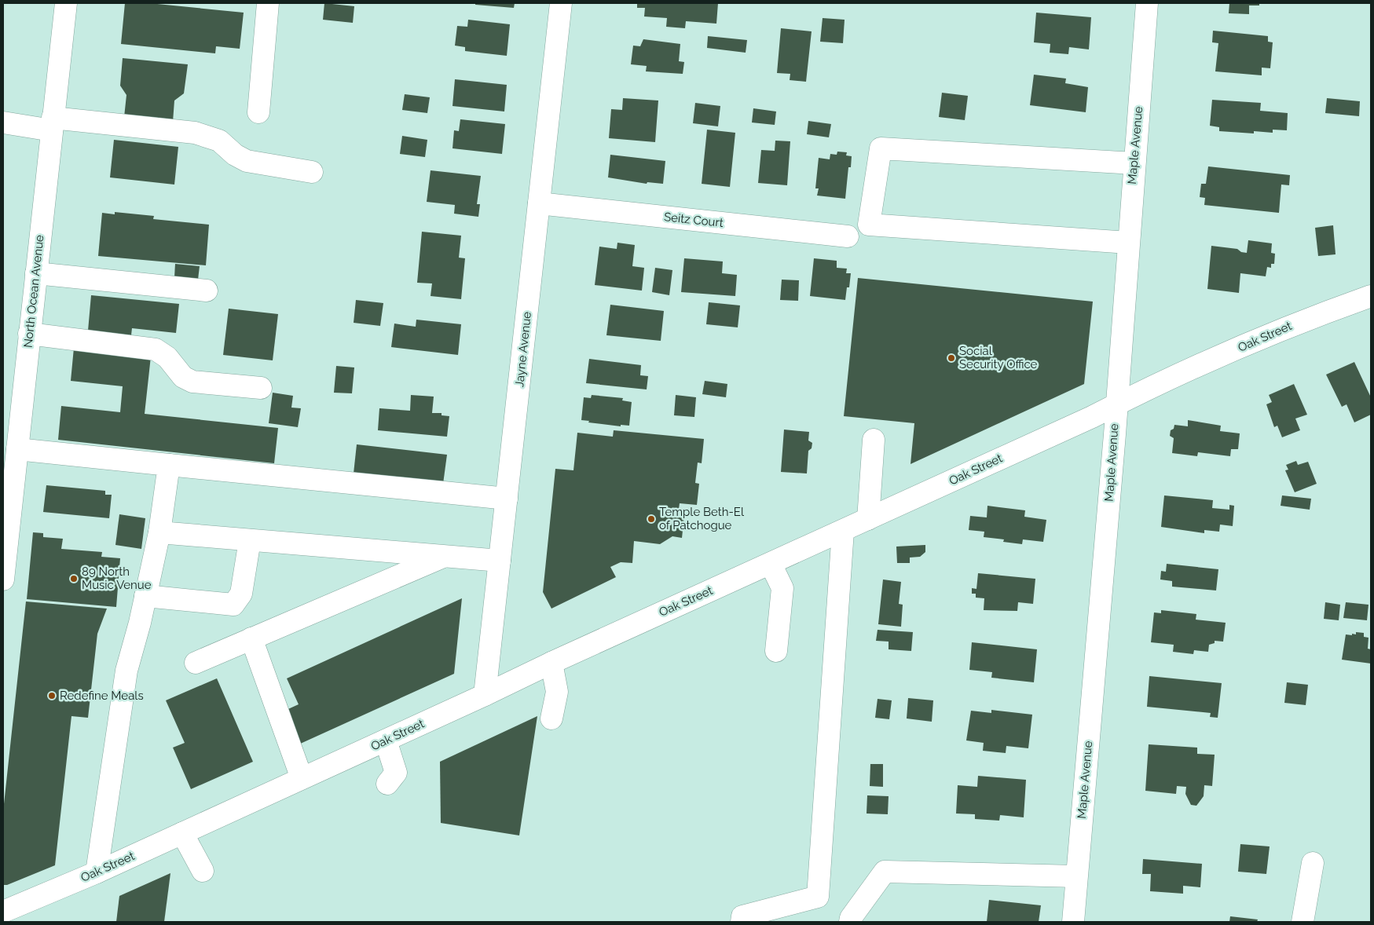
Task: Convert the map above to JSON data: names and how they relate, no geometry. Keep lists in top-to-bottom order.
{
  "streets": {
    "street": [
      "Maple Avenue",
      "Seitz Court",
      "North Ocean Avenue",
      "Oak Street",
      "Jayne Avenue"
    ]
  },
  "crossings": [
    ["Maple Avenue", "Oak Street"],
    ["Seitz Court", "Jayne Avenue"],
    ["Oak Street", "Jayne Avenue"]
  ],
  "places": [
    "Social Security Office",
    "Temple Beth-El of Patchogue",
    "89 North Music Venue",
    "Redefine Meals"
  ]
}
